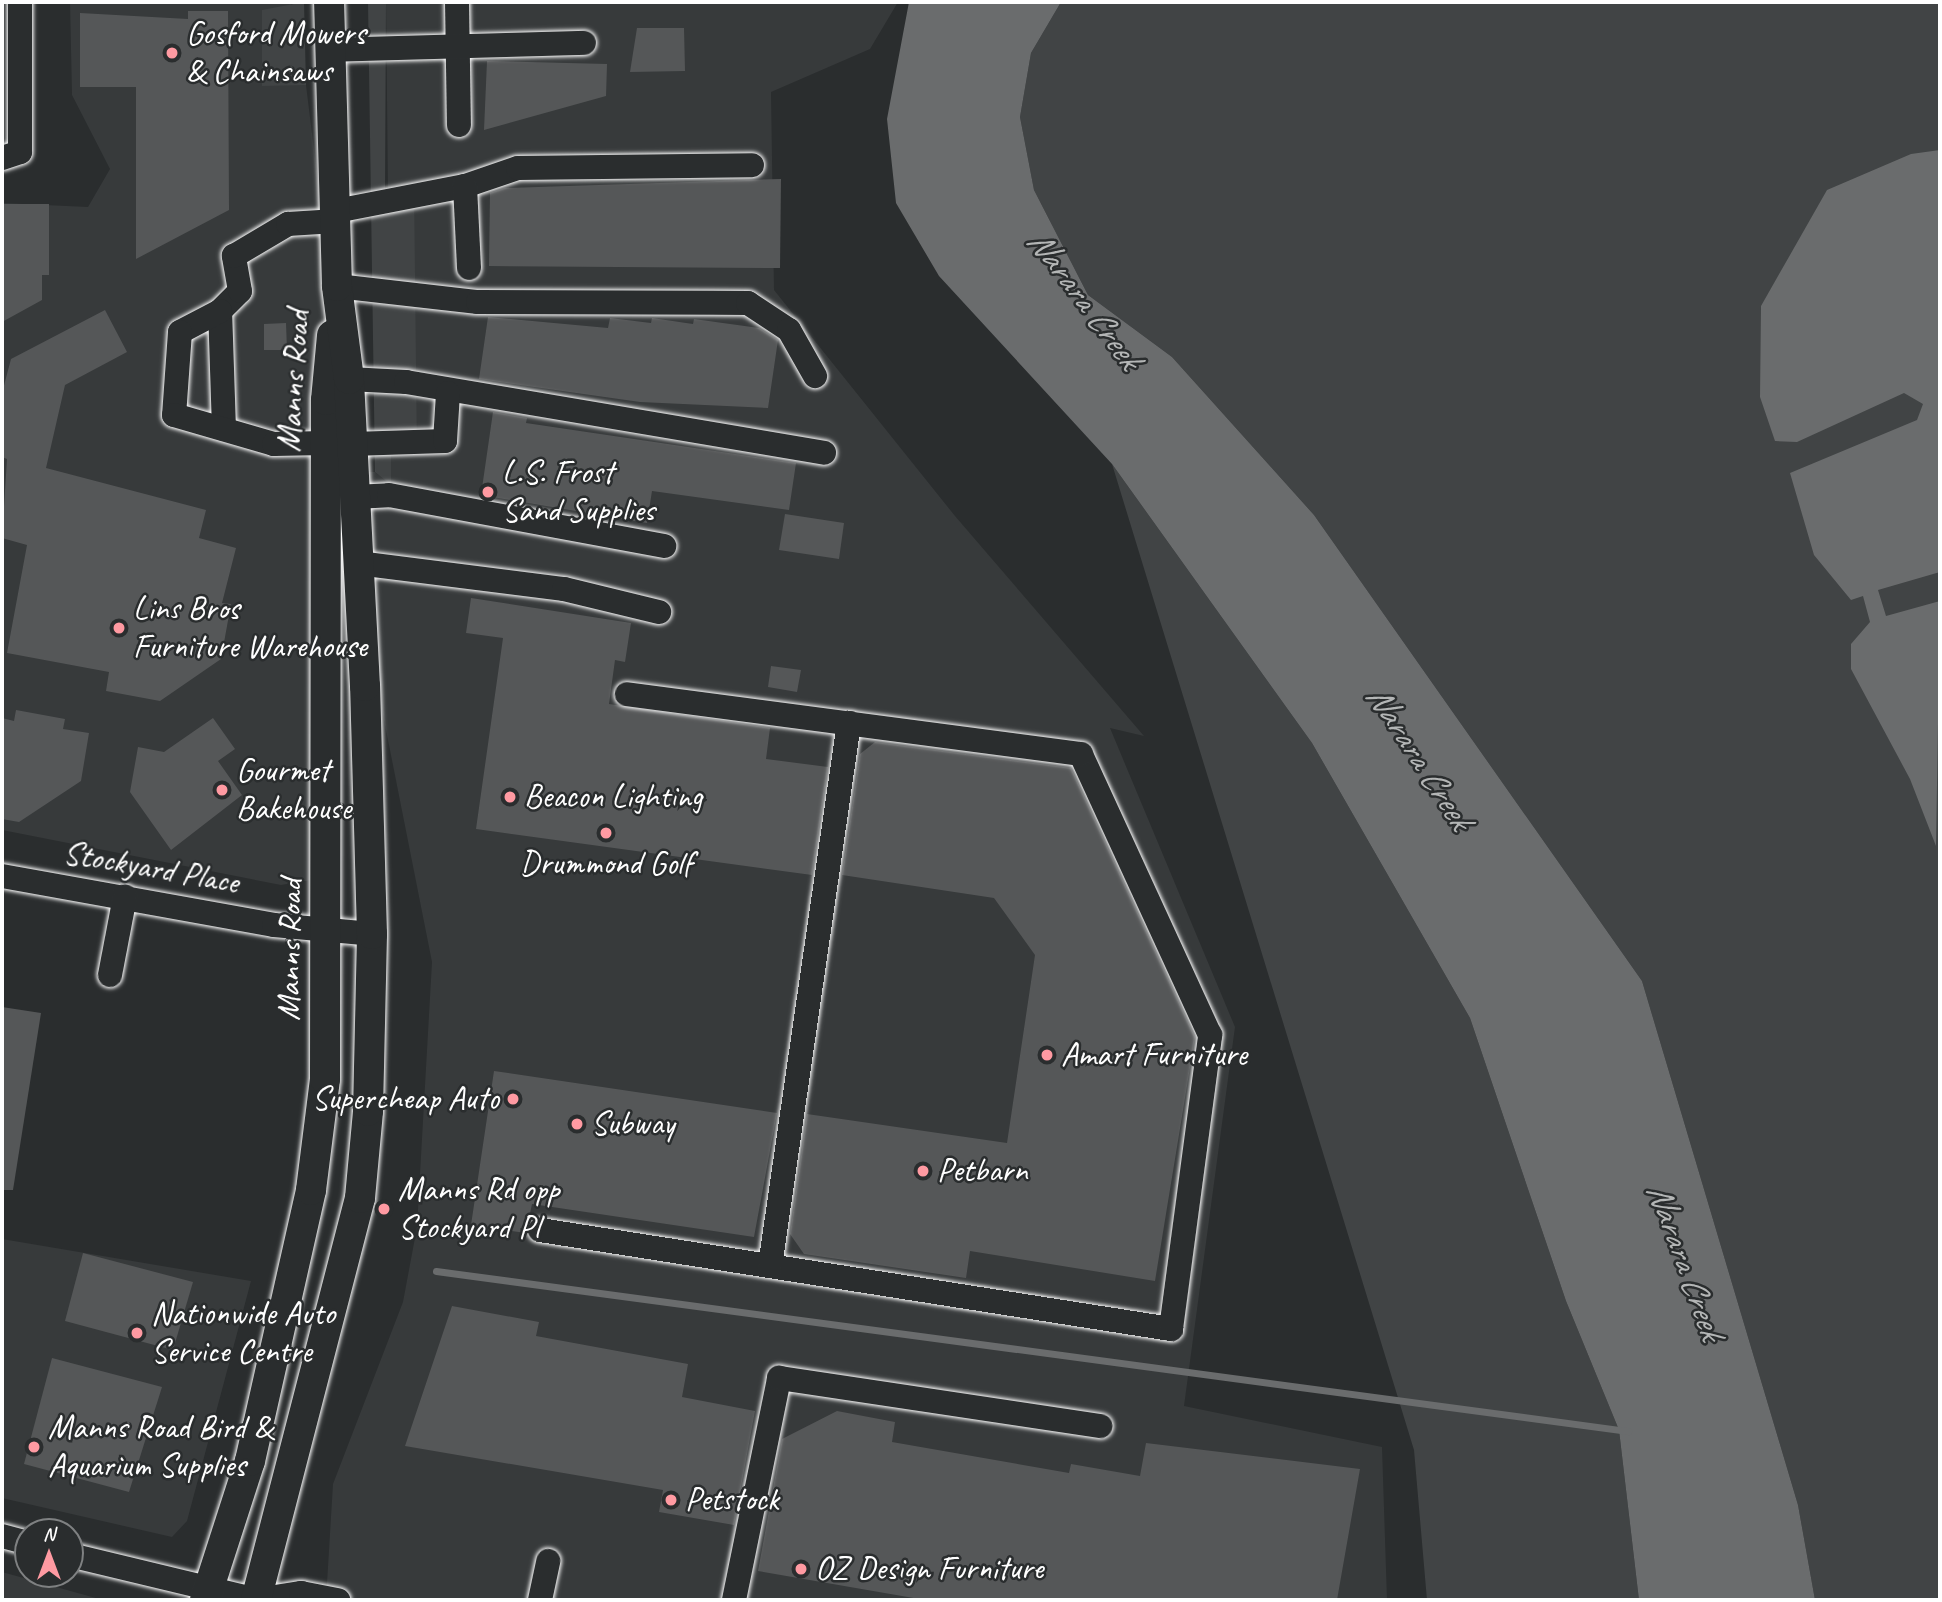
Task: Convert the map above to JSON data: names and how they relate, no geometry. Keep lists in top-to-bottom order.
{
  "streets": {
    "main road": ["Manns Road"],
    "street": ["Stockyard Place"]
  },
  "crossings": [
    ["Manns Road", "Stockyard Place"]
  ],
  "water": ["Narara Creek"],
  "places": [
    "Gosford Mowers & Chainsaws",
    "L.S. Frost Sand Supplies",
    "Lins Bros Furniture Warehouse",
    "Gourmet Bakehouse",
    "Beacon Lighting",
    "Drummond Golf",
    "Amart Furniture",
    "Supercheap Auto",
    "Subway",
    "Petbarn",
    "Manns Rd opp Stockyard Pl",
    "Nationwide Auto Service Centre",
    "Manns Road Bird & Aquarium Supplies",
    "Petstock",
    "OZ Design Furniture"
  ],
  "north": "top"
}
